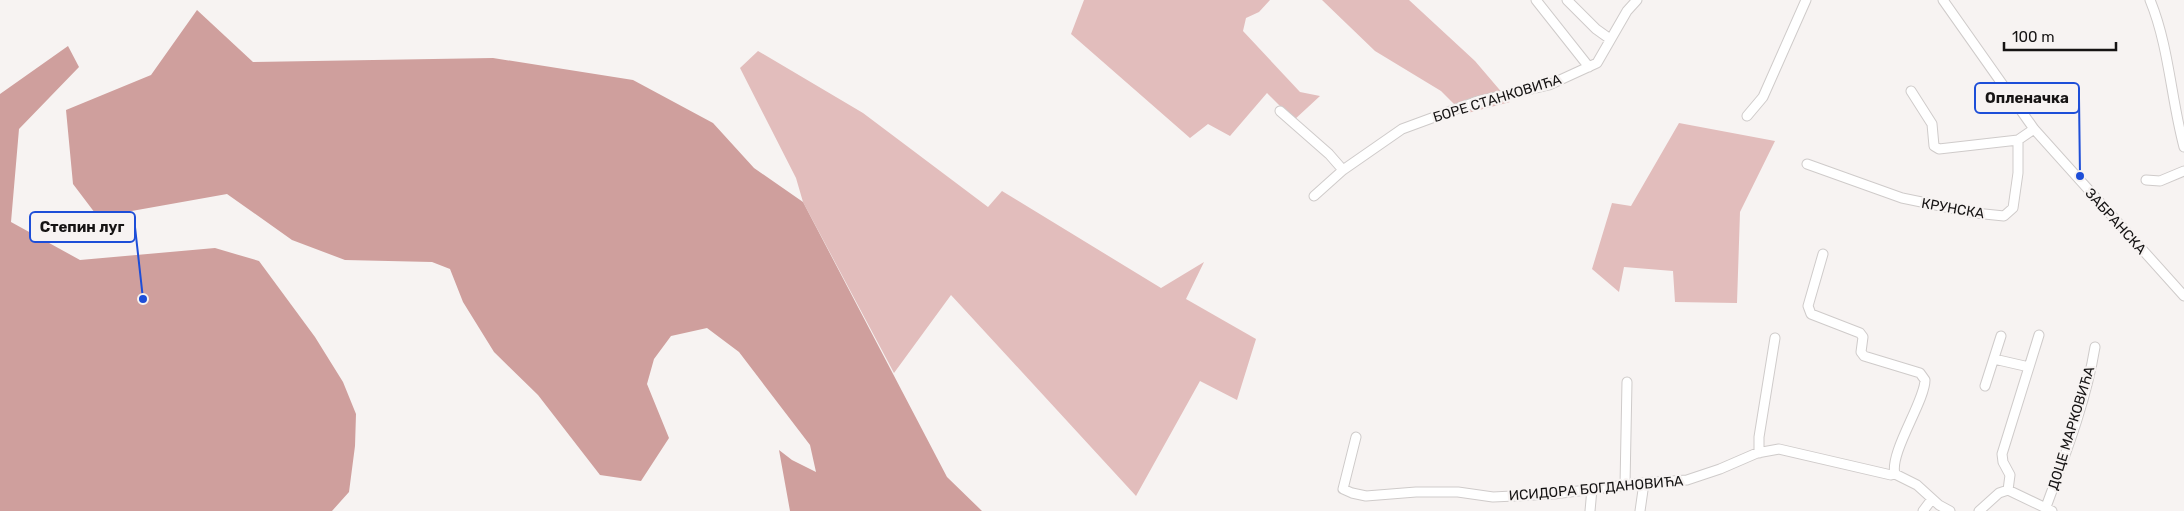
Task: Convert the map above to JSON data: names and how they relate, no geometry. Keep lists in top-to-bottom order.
{
  "streets": {
    "street": [
      "БОРЕ СТАНКОВИЋА",
      "КРУНСКА",
      "ЗАБРАНСКА",
      "ДОЦЕ МАРКОВИЋА",
      "ИСИДОРА БОГДАНОВИЋА"
    ]
  },
  "places": ["Опленачка", "Степин луг"],
  "scale_bar": "100 m"
}
